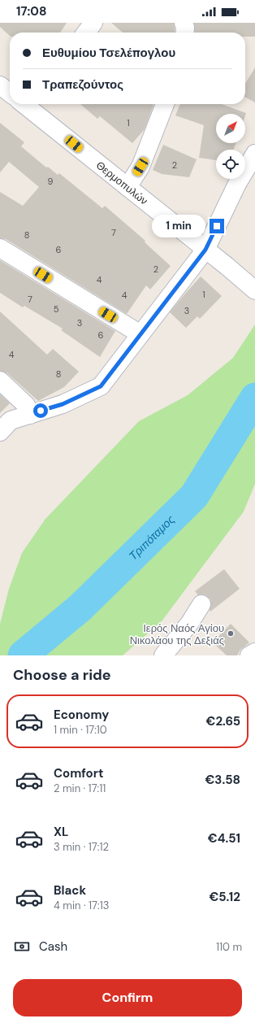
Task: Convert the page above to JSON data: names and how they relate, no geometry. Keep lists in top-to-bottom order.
{
  "streets": {
    "street": ["Θερμοπυλών"]
  },
  "water": ["Τριπόταμος"],
  "places": ["Ιερός Ναός Αγίου Νικολάου της Δεξιάς"],
  "house_numbers": [
    "1",
    "2",
    "9",
    "7",
    "8",
    "6",
    "2",
    "4",
    "1",
    "4",
    "7",
    "5",
    "3",
    "3",
    "6",
    "4",
    "8"
  ],
  "north": "top right",
  "page": {
    "status": "17:08",
    "banner": ["Ευθυμίου Τσελέπογλου", "Τραπεζούντος"],
    "bubble": "1 min",
    "heading": "Choose a ride",
    "list": [
      {
        "name": "Economy",
        "note": "1 min · 17:10",
        "value": "€2.65"
      },
      {
        "name": "Comfort",
        "note": "2 min · 17:11",
        "value": "€3.58"
      },
      {
        "name": "XL",
        "note": "3 min · 17:12",
        "value": "€4.51"
      },
      {
        "name": "Black",
        "note": "4 min · 17:13",
        "value": "€5.12"
      }
    ],
    "pay": ["Cash", "110 m"],
    "buttons": "Confirm"
  }
}
